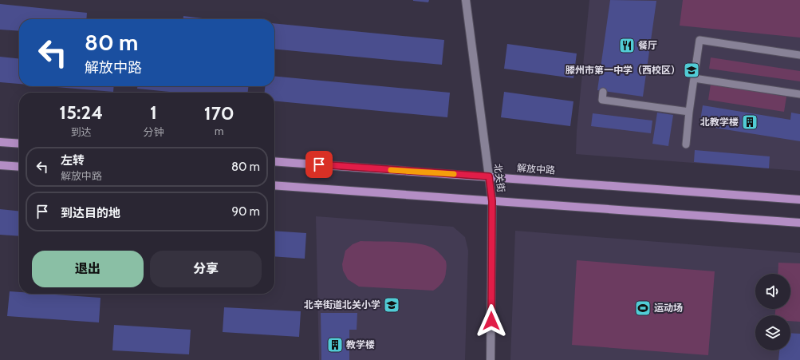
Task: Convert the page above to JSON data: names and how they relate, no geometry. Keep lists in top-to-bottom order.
{
  "streets": {
    "main road": ["解放中路"],
    "street": ["北关街"]
  },
  "crossings": [
    ["解放中路", "北关街"]
  ],
  "places": {
    "restaurant": ["餐厅"],
    "school or university": ["滕州市第一中学（西校区）", "北辛街道北关小学"],
    "building": ["北教学楼", "教学楼"],
    "sports": ["运动场"]
  },
  "page": {
    "turn": ["80 m", "解放中路"],
    "eta": [
      "15:24",
      "到达",
      "1",
      "分钟",
      "170",
      "m"
    ],
    "list": [
      {
        "name": "左转",
        "note": "解放中路",
        "value": "80 m"
      },
      {
        "name": "到达目的地",
        "value": "90 m"
      }
    ],
    "buttons": ["退出", "分享"]
  }
}
